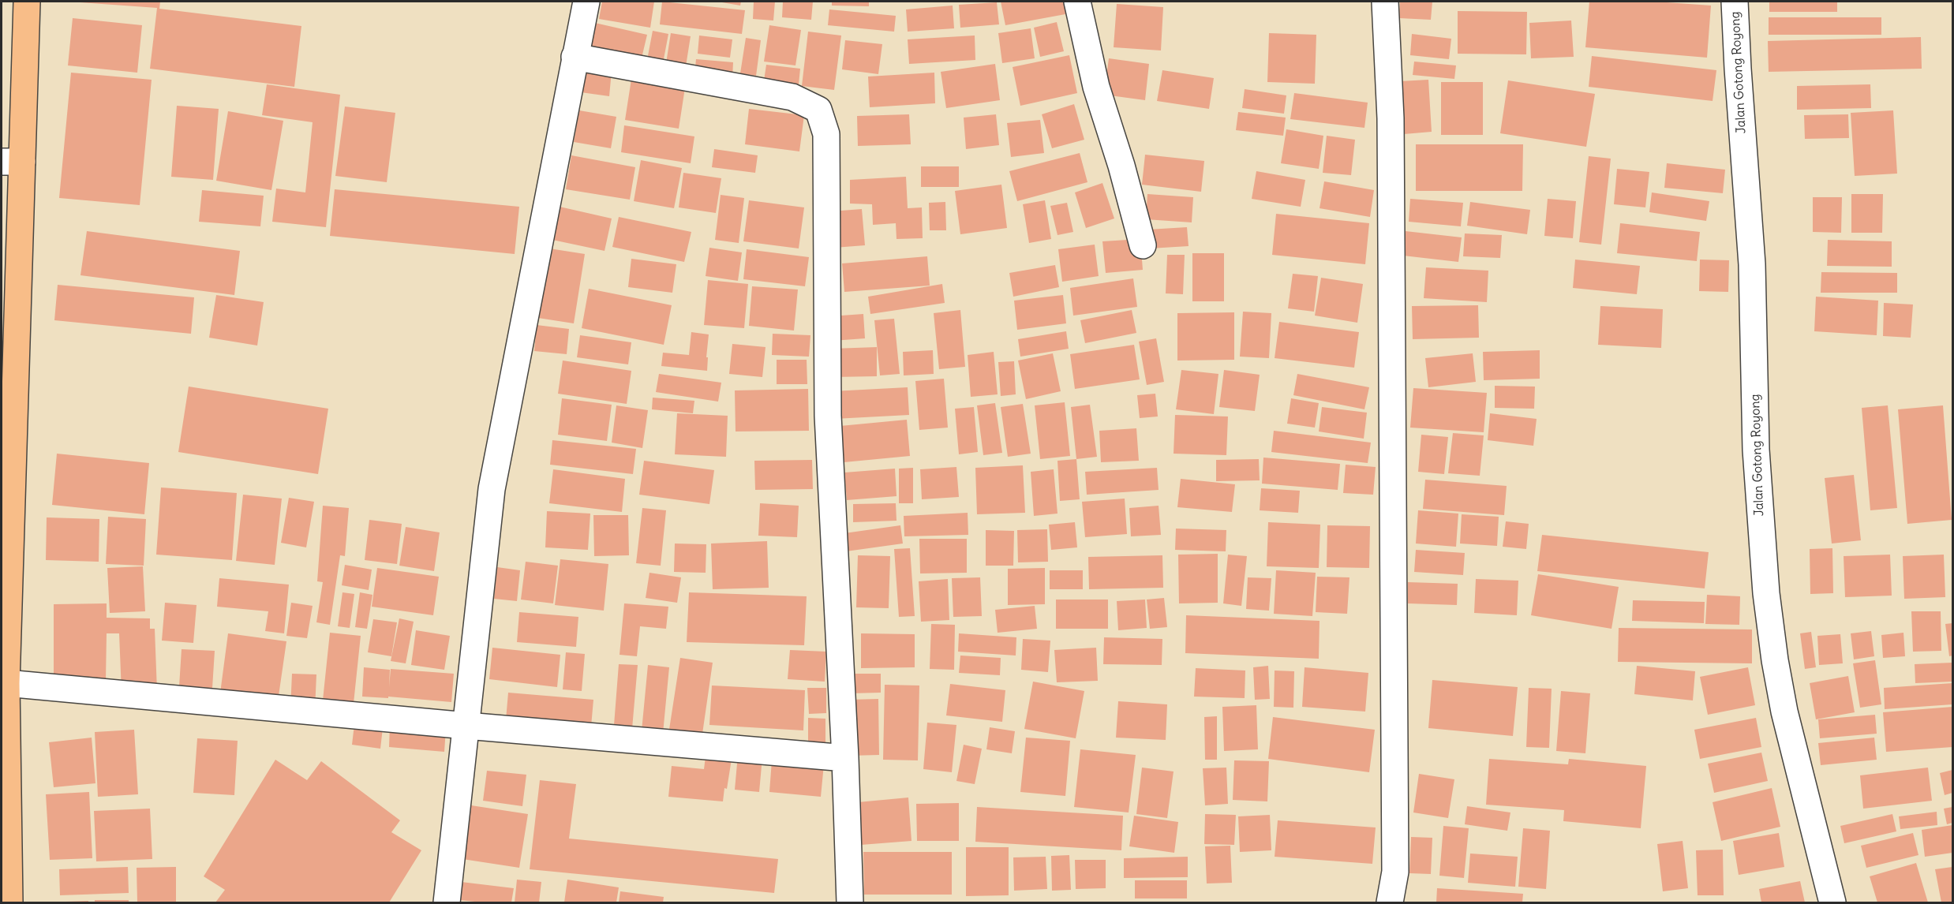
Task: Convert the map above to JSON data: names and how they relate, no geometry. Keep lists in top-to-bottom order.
{
  "streets": {
    "street": ["Jalan Gotong Royong"]
  }
}
